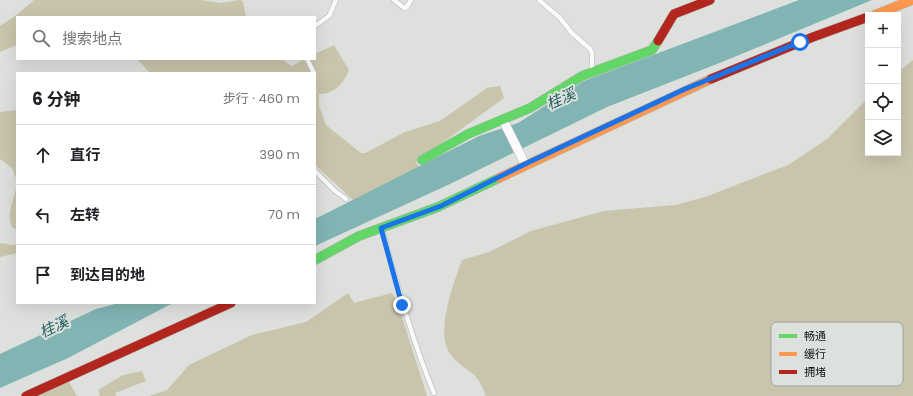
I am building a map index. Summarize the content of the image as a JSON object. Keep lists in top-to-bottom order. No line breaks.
{"water":["桂溪"],"legend":["畅通","缓行","拥堵"],"page":{"map_buttons":["+","−"],"search":"搜索地点","heading":["6 分钟","步行 · 460 m"],"list":[["直行","390 m"],["左转","70 m"],"到达目的地"]}}
